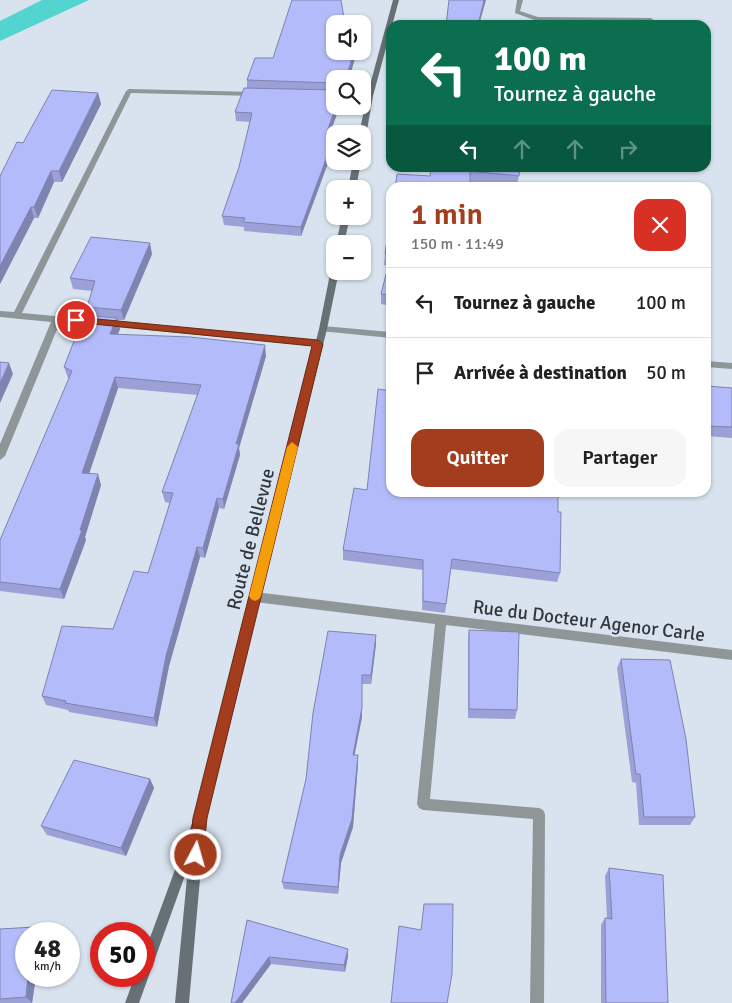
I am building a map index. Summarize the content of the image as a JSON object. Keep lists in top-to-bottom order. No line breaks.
{"streets":{"main road":["Route de Bellevue"],"street":["Rue du Docteur Agenor Carle"]},"crossings":[["Route de Bellevue","Rue du Docteur Agenor Carle"]],"page":{"map_buttons":["+","−"],"turn":["100 m","Tournez à gauche"],"heading":["1 min","150 m · 11:49"],"list":[{"name":"Tournez à gauche","value":"100 m"},{"name":"Arrivée à destination","value":"50 m"}],"buttons":["Quitter","Partager"],"speed":"48 km/h","limit":"50"}}
